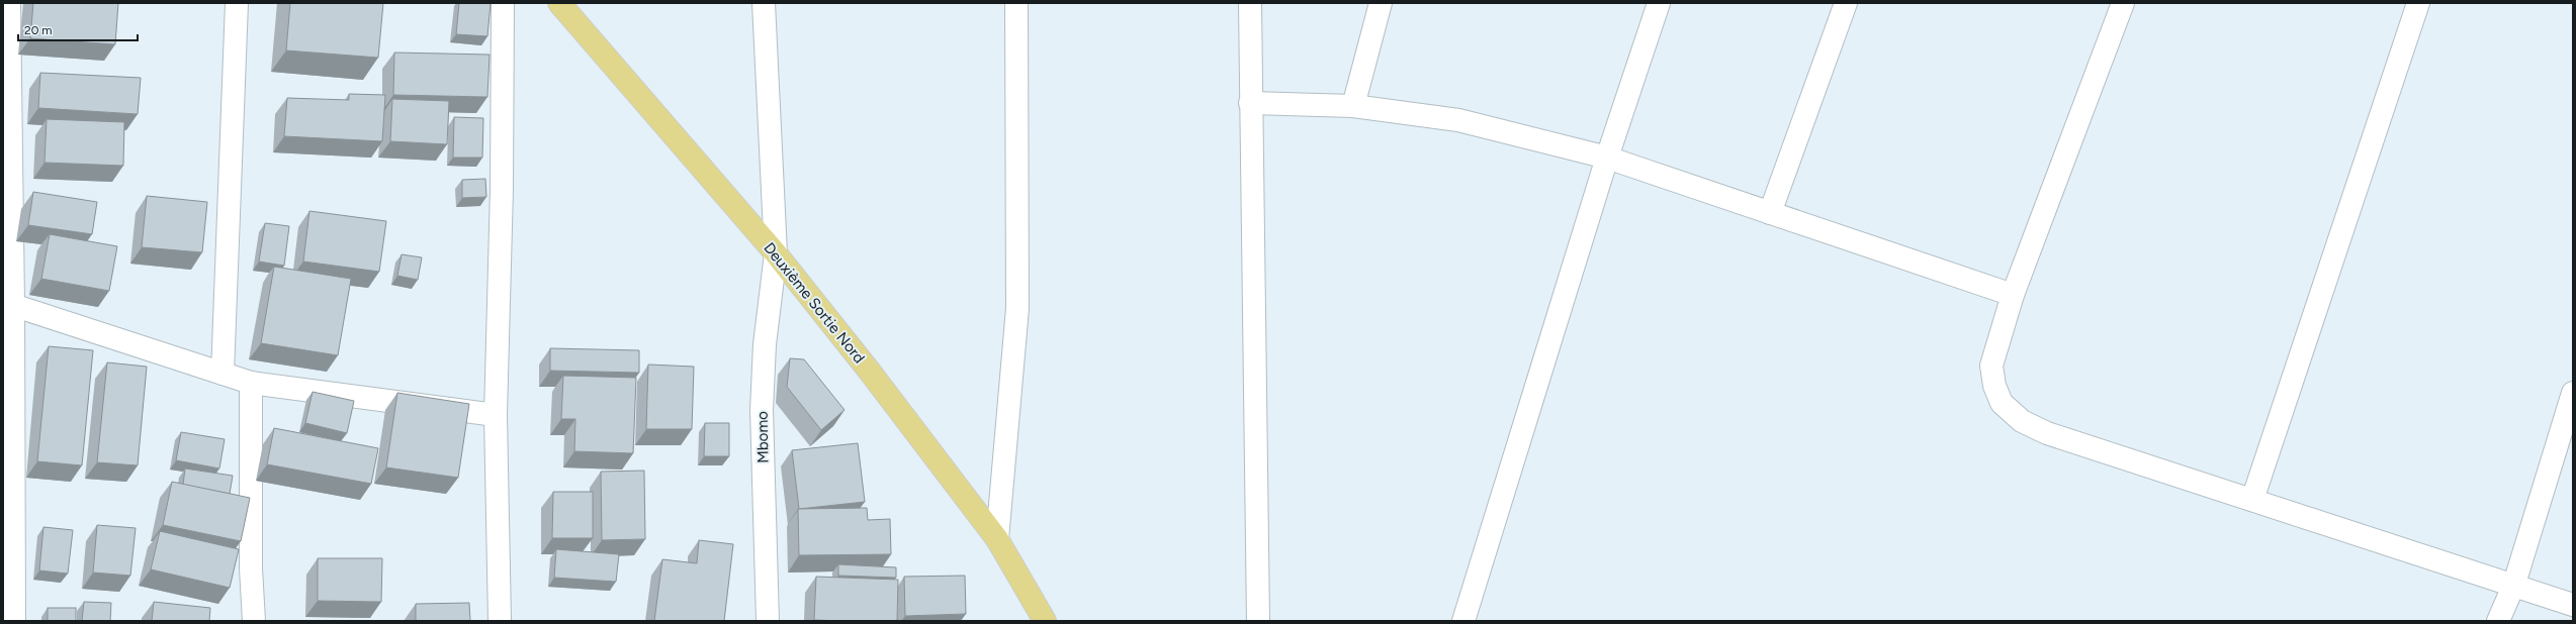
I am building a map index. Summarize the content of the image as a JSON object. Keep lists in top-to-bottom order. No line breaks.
{"streets":{"main road":["Deuxième Sortie Nord"],"street":["Mbomo"]},"crossings":[["Deuxième Sortie Nord","Mbomo"]],"scale_bar":"20 m"}
